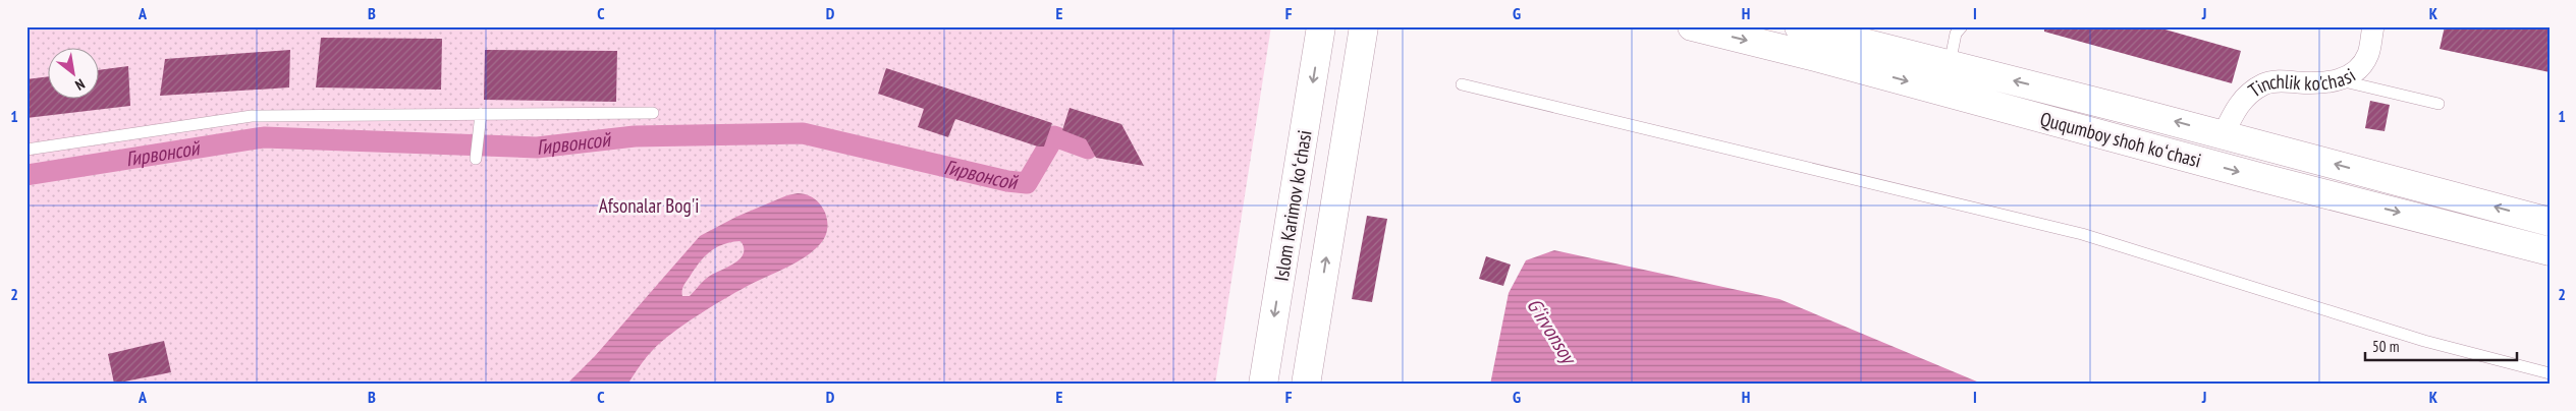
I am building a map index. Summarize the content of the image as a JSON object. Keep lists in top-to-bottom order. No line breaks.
{"streets":{"main road":["Ququmboy shoh koʻchasi","Islom Karimov koʻchasi"],"street":["Tinchlik ko'chasi"]},"crossings":[["Tinchlik ko'chasi","Ququmboy shoh koʻchasi"]],"water":["Гирвонсой","G‘irvonsoy"],"parks":["Afsonalar Bog'i"],"scale_bar":"50 m","north":"bottom right","grid":{"columns":["A","B","C","D","E","F","G","H","I","J","K"],"rows":["1","2"]}}
